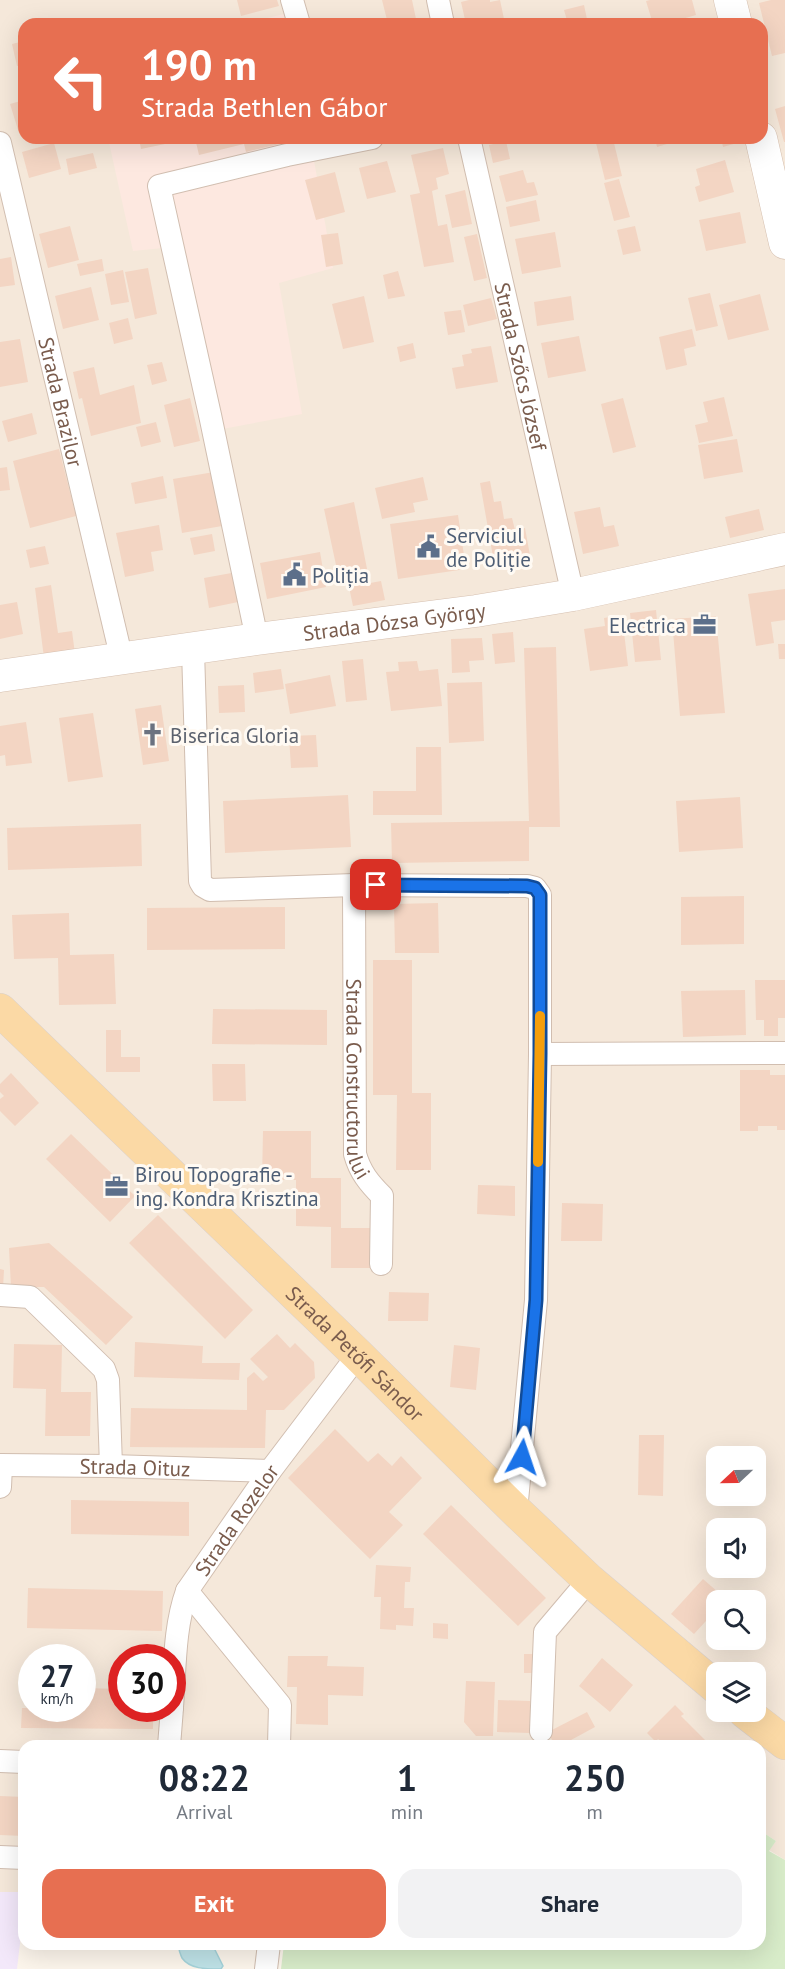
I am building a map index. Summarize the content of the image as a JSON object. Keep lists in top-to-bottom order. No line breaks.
{"streets":{"main road":["Strada Dózsa György","Strada Petőfi Sándor"],"street":["Strada Szőcs József","Strada Brazilor","Strada Constructorului","Strada Oituz","Strada Rozelor"]},"crossings":[["Strada Szőcs József","Strada Dózsa György"],["Strada Brazilor","Strada Dózsa György"],["Strada Petőfi Sándor","Strada Rozelor"],["Strada Oituz","Strada Rozelor"]],"places":{"public building":["Serviciul de Poliție","Poliția"],"office":["Electrica","Birou Topografie - ing. Kondra Krisztina"],"church":["Biserica Gloria"]},"north":"left","page":{"turn":["190 m","Strada Bethlen Gábor"],"speed":"27 km/h","limit":"30","eta":["08:22","Arrival","1","min","250","m"],"buttons":["Exit","Share"]}}
